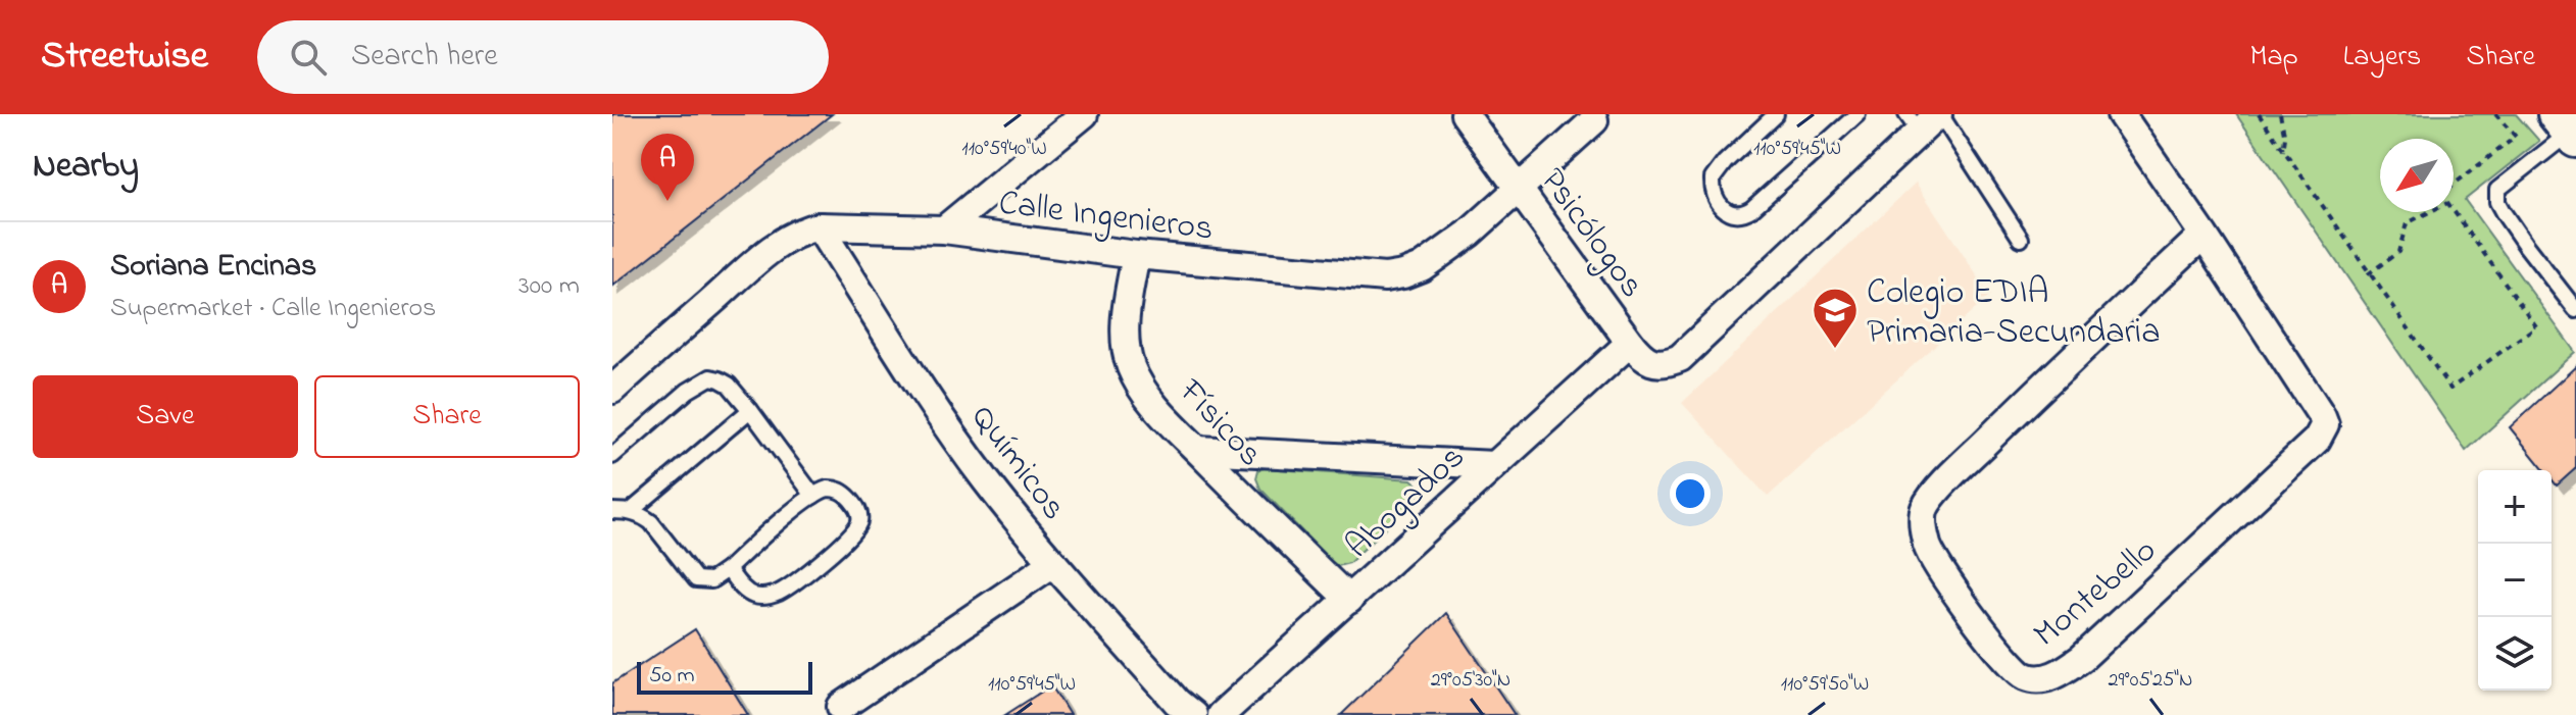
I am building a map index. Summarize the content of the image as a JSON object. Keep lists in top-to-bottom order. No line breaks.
{"streets":{"street":["Calle Ingenieros","Psicólogos","Físicos","Químicos","Abogados","Montebello"]},"crossings":[["Calle Ingenieros","Psicólogos"],["Calle Ingenieros","Físicos"],["Calle Ingenieros","Químicos"],["Psicólogos","Abogados"],["Físicos","Abogados"]],"places":{"school or university":["Colegio EDIA Primaria-Secundaria"]},"scale_bar":"50 m","north":"bottom left","page":{"header":"Streetwise","search":"Search here","nav":["Map","Layers","Share"],"heading":"Nearby","pins":"A","list":[{"mark":"A","name":"Soriana Encinas","note":"Supermarket · Calle Ingenieros","value":"300 m"}],"buttons":["Save","Share"],"map_buttons":["+","−"],"scale":"50 m"},"coordinates":["110°59'40\"W","110°59'45\"W","29°05'30\"N","29°05'25\"N","110°59'50\"W"]}
